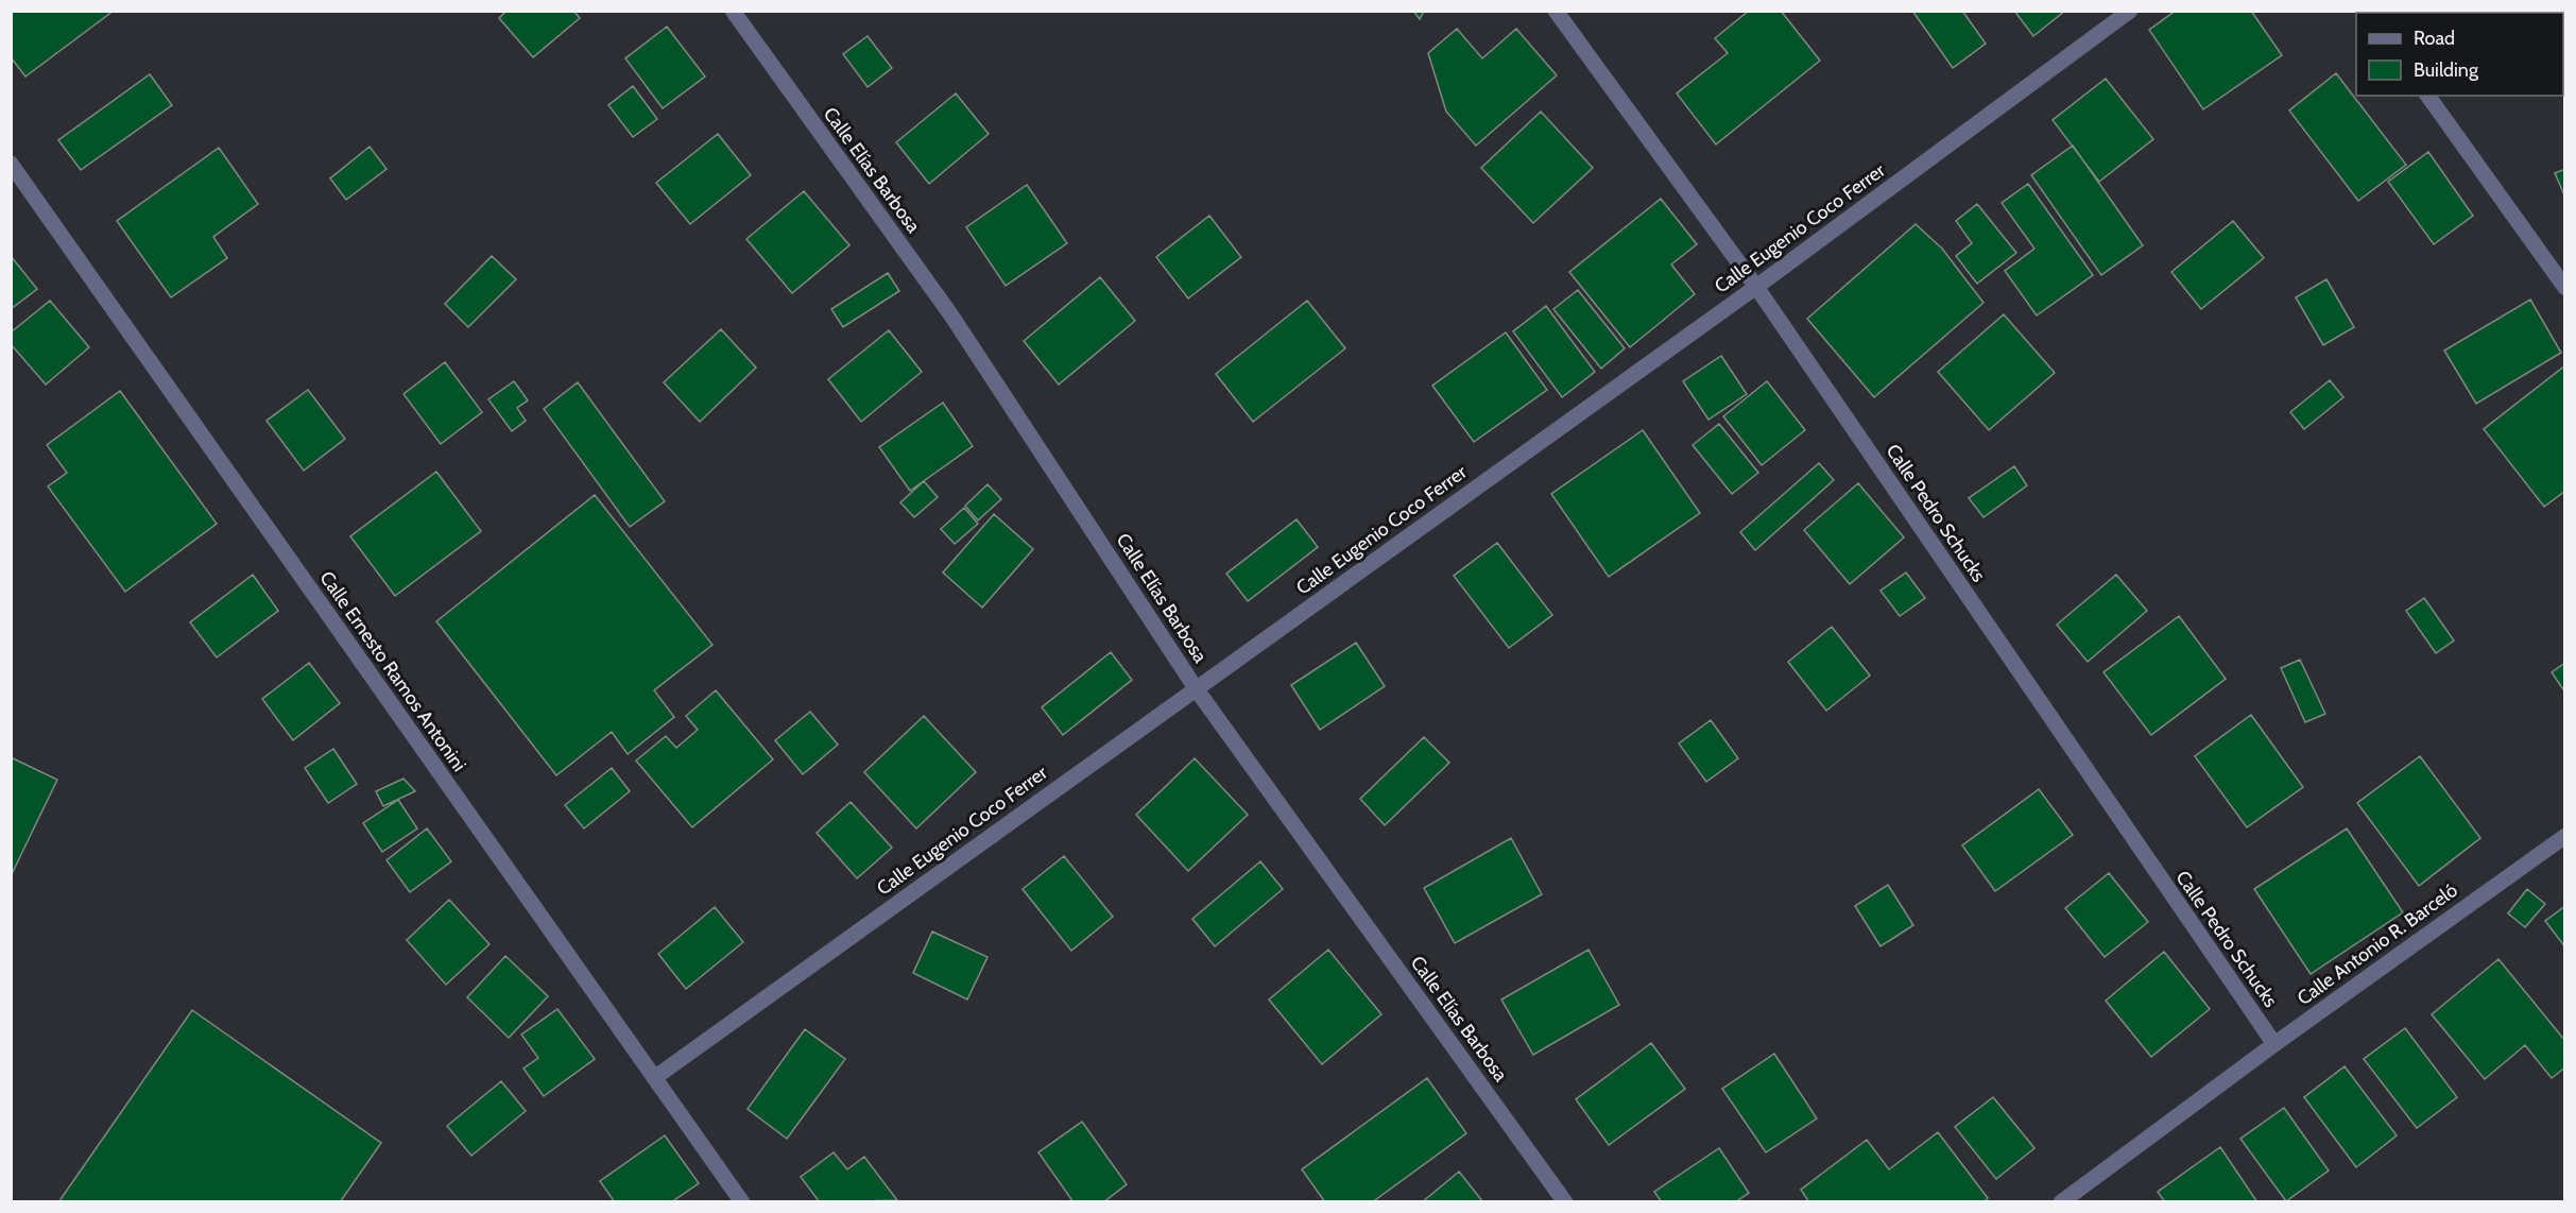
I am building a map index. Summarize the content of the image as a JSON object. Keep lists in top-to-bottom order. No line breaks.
{"streets":{"street":["Calle Elías Barbosa","Calle Eugenio Coco Ferrer","Calle Pedro Schucks","Calle Ernesto Ramos Antonini","Calle Antonio R. Barceló"]},"crossings":[["Calle Elías Barbosa","Calle Eugenio Coco Ferrer"],["Calle Eugenio Coco Ferrer","Calle Pedro Schucks"],["Calle Eugenio Coco Ferrer","Calle Ernesto Ramos Antonini"],["Calle Pedro Schucks","Calle Antonio R. Barceló"]],"legend":["Road","Building"]}
